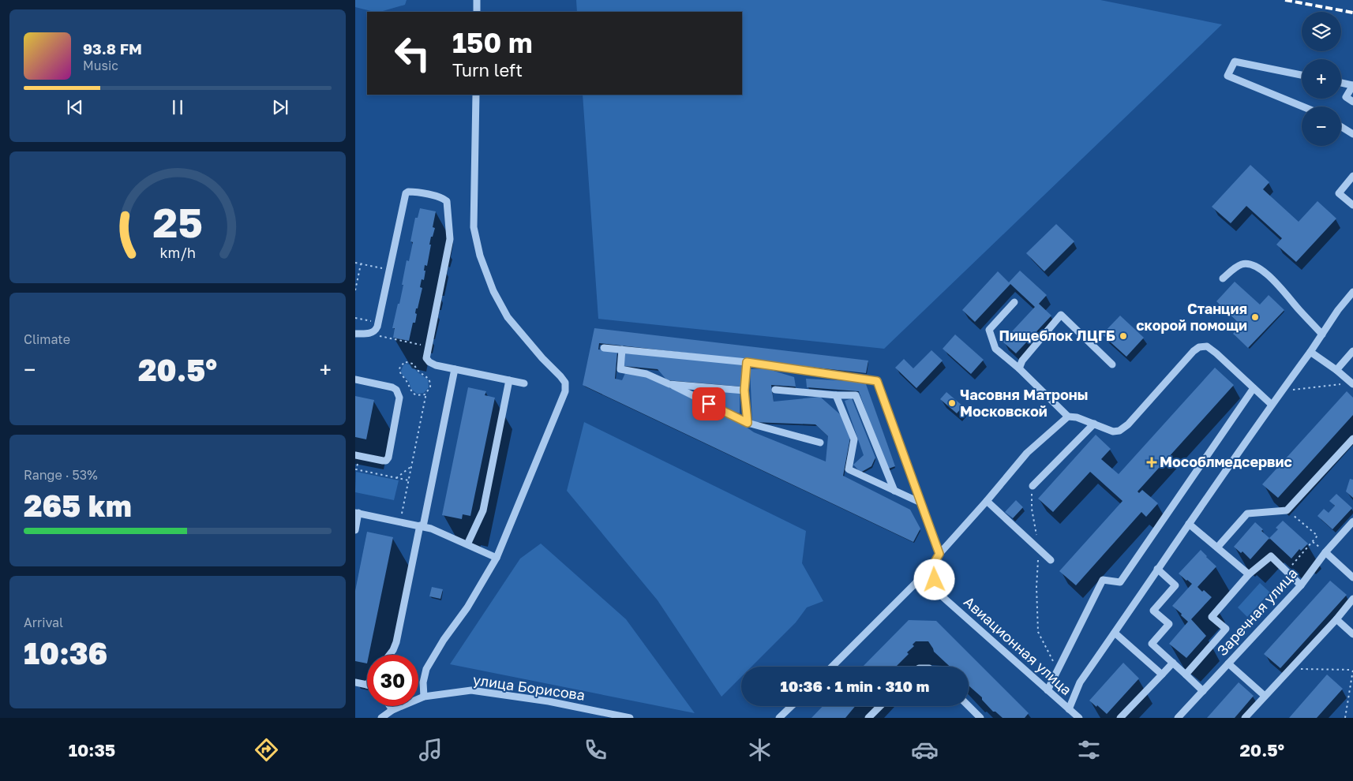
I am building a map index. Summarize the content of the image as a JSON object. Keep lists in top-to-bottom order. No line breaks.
{"streets":{"street":["Заречная улица","Авиационная улица","улица Борисова"]},"places":{"other":["Станция скорой помощи","Пищеблок ЛЦГБ","Часовня Матроны Московской"],"health":["Мособлмедсервис"]},"page":{"map_buttons":["+","−"],"turn":["150 m","Turn left"],"song":["93.8 FM","Music"],"tile":["Climate",["Range · 53%","265 km"],["Arrival","10:36"]],"heat":["−","20.5°","+"],"limit":"30","trip":"10:36 · 1 min · 310 m","tabs":["10:35","20.5°"],"gauge":["25","km/h"]}}
